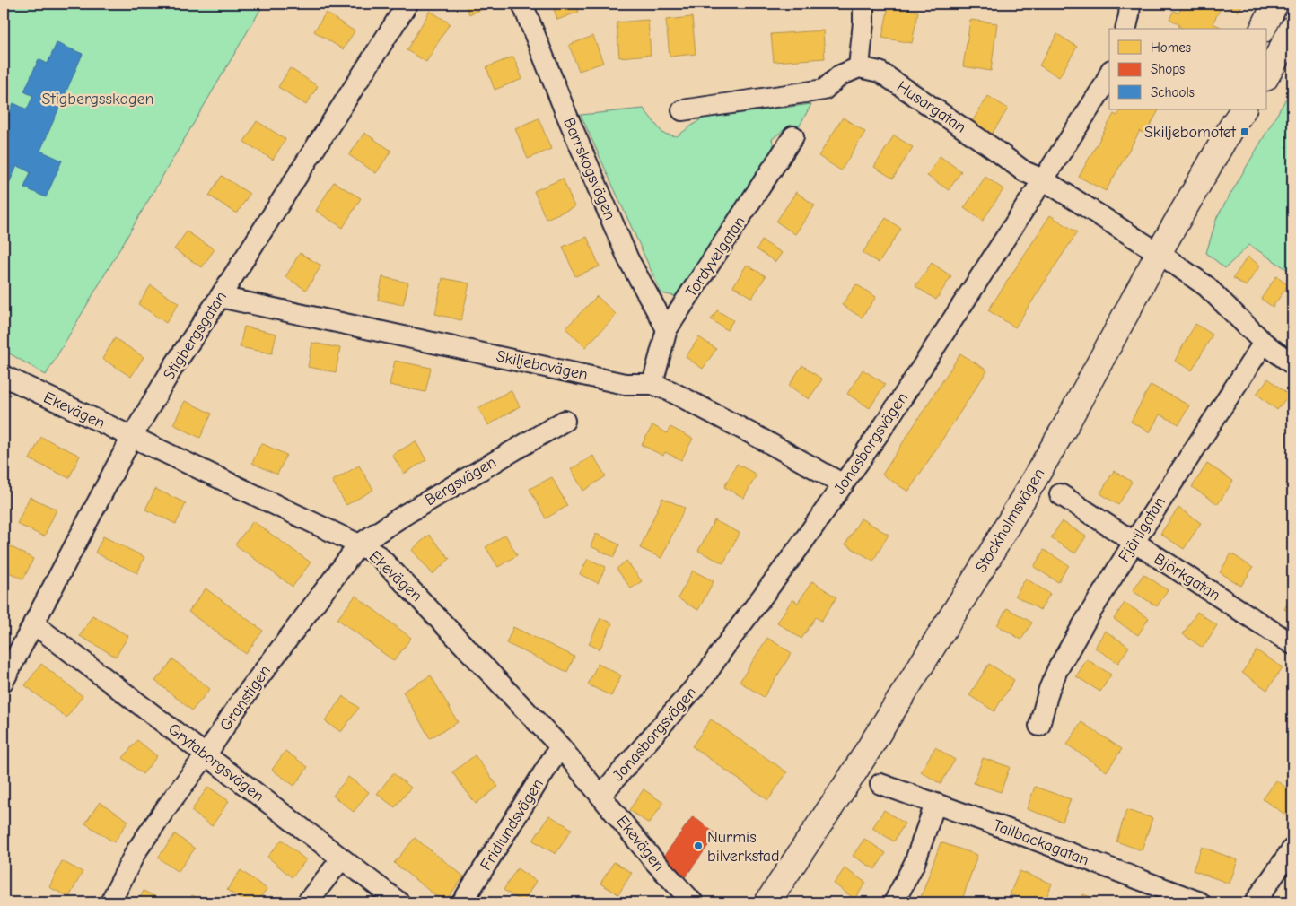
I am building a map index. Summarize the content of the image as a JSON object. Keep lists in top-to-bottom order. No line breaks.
{"streets":{"main road":["Stockholmsvägen"],"street":["Husargatan","Barrskogsvägen","Tordyvelgatan","Stigbergsgatan","Skiljebovägen","Ekevägen","Jonasborgsvägen","Bergsvägen","Fjärilgatan","Björkgatan","Granstigen","Grytaborgsvägen","Fridlundsvägen","Tallbackagatan"]},"crossings":[["Husargatan","Jonasborgsvägen"],["Husargatan","Stockholmsvägen"],["Husargatan","Fjärilgatan"],["Barrskogsvägen","Tordyvelgatan"],["Tordyvelgatan","Skiljebovägen"],["Stigbergsgatan","Skiljebovägen"],["Stigbergsgatan","Ekevägen"],["Stigbergsgatan","Grytaborgsvägen"],["Skiljebovägen","Jonasborgsvägen"],["Ekevägen","Jonasborgsvägen"],["Ekevägen","Bergsvägen"],["Ekevägen","Granstigen"],["Ekevägen","Fridlundsvägen"],["Bergsvägen","Granstigen"],["Fjärilgatan","Björkgatan"],["Granstigen","Grytaborgsvägen"]],"parks":["Stigbergsskogen"],"places":{"transit":["Skiljebomotet"],"other":["Nurmis bilverkstad"]},"legend":["Homes","Shops","Schools"]}
